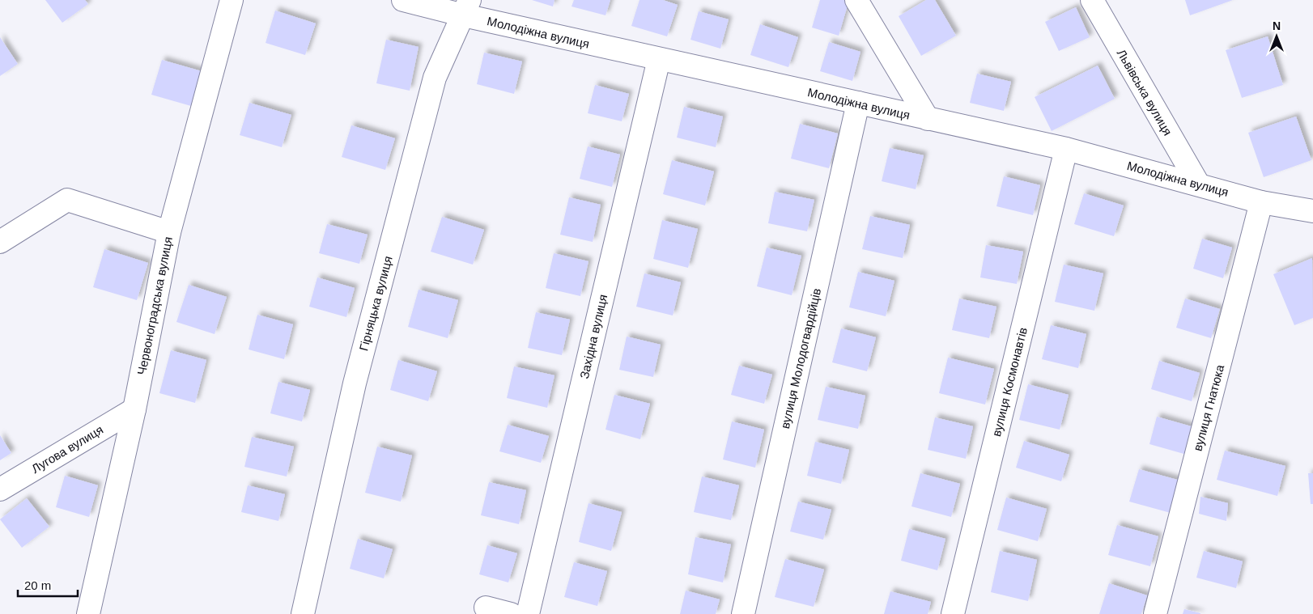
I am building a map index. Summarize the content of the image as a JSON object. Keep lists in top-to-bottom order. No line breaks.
{"streets":{"street":["Молодіжна вулиця","Львівська вулиця","Гірняцька вулиця","Червоноградська вулиця","Західна вулиця","вулиця Молодогвардійців","вулиця Космонавтів","вулиця Гнатюка","Лугова вулиця"]},"crossings":[["Молодіжна вулиця","Львівська вулиця"],["Молодіжна вулиця","Гірняцька вулиця"],["Молодіжна вулиця","Західна вулиця"],["Молодіжна вулиця","вулиця Молодогвардійців"],["Молодіжна вулиця","вулиця Космонавтів"],["Молодіжна вулиця","вулиця Гнатюка"],["Червоноградська вулиця","Лугова вулиця"]],"scale_bar":"20 m","north":"top"}
